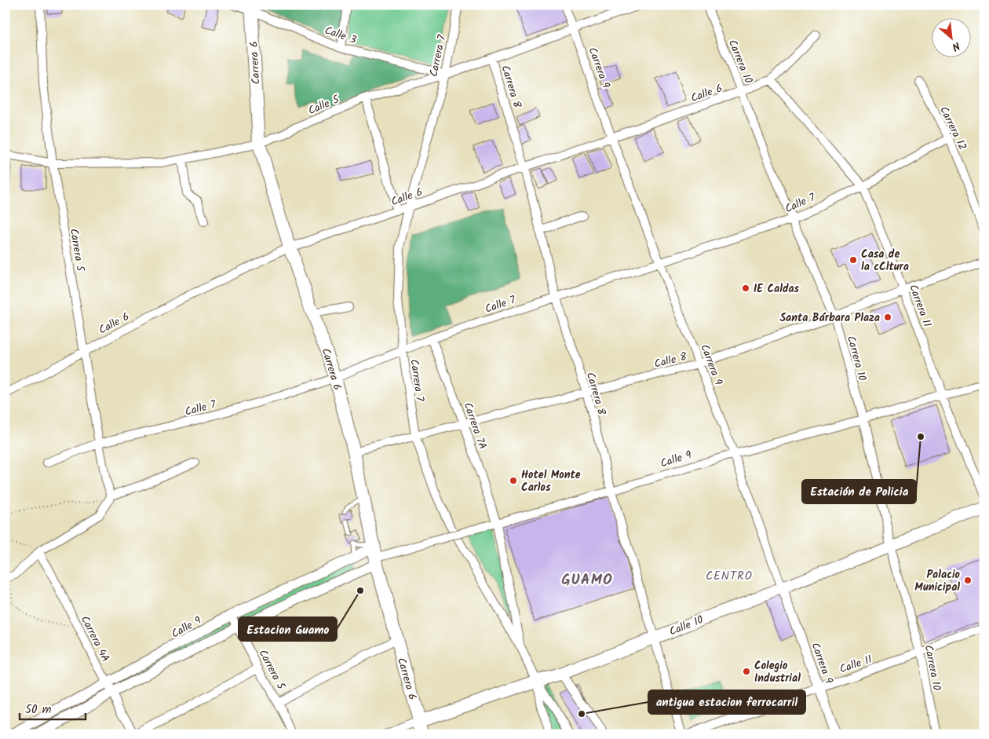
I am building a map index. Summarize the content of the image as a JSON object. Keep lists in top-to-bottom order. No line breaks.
{"streets":{"main road":["Carrera 6","Calle 10"],"street":["Calle 3","Carrera 7","Carrera 10","Carrera 9","Carrera 8","Calle 6","Calle 5","Carrera 12","Calle 7","Carrera 5","Carrera 11","Calle 8","Carrera 7A","Calle 9","Carrera 4A","Calle 11"]},"crossings":[["Calle 3","Carrera 7"],["Calle 3","Carrera 6"],["Calle 3","Calle 5"],["Carrera 7","Calle 6"],["Carrera 7","Calle 5"],["Carrera 7","Calle 7"],["Carrera 7","Calle 8"],["Carrera 7","Carrera 7A"],["Carrera 7","Calle 10"],["Carrera 10","Calle 6"],["Carrera 10","Calle 7"],["Carrera 10","Calle 8"],["Carrera 10","Calle 9"],["Carrera 10","Calle 10"],["Carrera 10","Calle 11"],["Carrera 6","Calle 6"],["Carrera 6","Calle 5"],["Carrera 6","Calle 7"],["Carrera 6","Calle 8"],["Carrera 6","Calle 9"],["Carrera 6","Calle 10"],["Carrera 9","Calle 6"],["Carrera 9","Calle 5"],["Carrera 9","Calle 7"],["Carrera 9","Calle 8"],["Carrera 9","Calle 9"],["Carrera 9","Calle 10"],["Carrera 9","Calle 11"],["Carrera 8","Calle 6"],["Carrera 8","Calle 5"],["Carrera 8","Calle 7"],["Carrera 8","Calle 8"],["Carrera 8","Calle 9"],["Carrera 8","Calle 10"],["Calle 6","Carrera 5"],["Calle 6","Carrera 11"],["Calle 5","Carrera 5"],["Carrera 12","Calle 7"],["Calle 7","Carrera 5"],["Calle 7","Carrera 11"],["Calle 7","Carrera 7A"],["Carrera 5","Calle 9"],["Carrera 11","Calle 8"],["Carrera 11","Calle 9"],["Calle 8","Carrera 7A"],["Carrera 7A","Calle 9"],["Calle 9","Carrera 4A"]],"districts":["CENTRO","GUAMO"],"places":["Casa de la cCltura","IE Caldas","Santa Bárbara Plaza","Estación de Policia","Hotel Monte Carlos","Palacio Municipal","Estacion Guamo","Colegio Industrial","antigua estacion ferrocarril"],"scale_bar":"50 m","north":"bottom right"}
